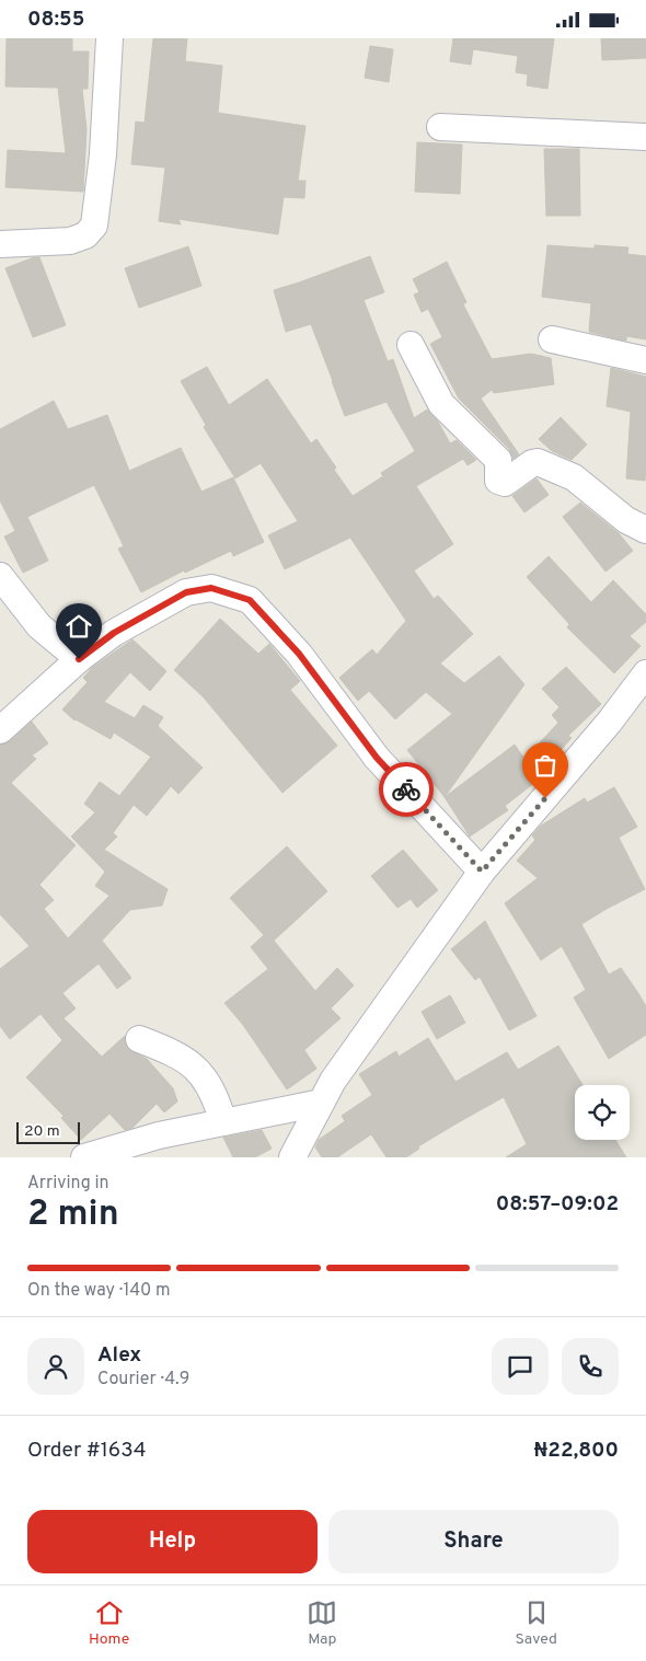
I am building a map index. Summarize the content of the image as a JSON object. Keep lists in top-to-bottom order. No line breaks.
{"scale_bar":"20 m","page":{"status":"08:55","scale":"20 m","heading":["2 min","Arriving in","08:57–09:02"],"panel":["Alex","Courier · 4.9","Order #1634","₦22,800"],"bar":"On the way · 140 m","buttons":["Help","Share"],"tabs":["Home","Map","Saved"]}}
